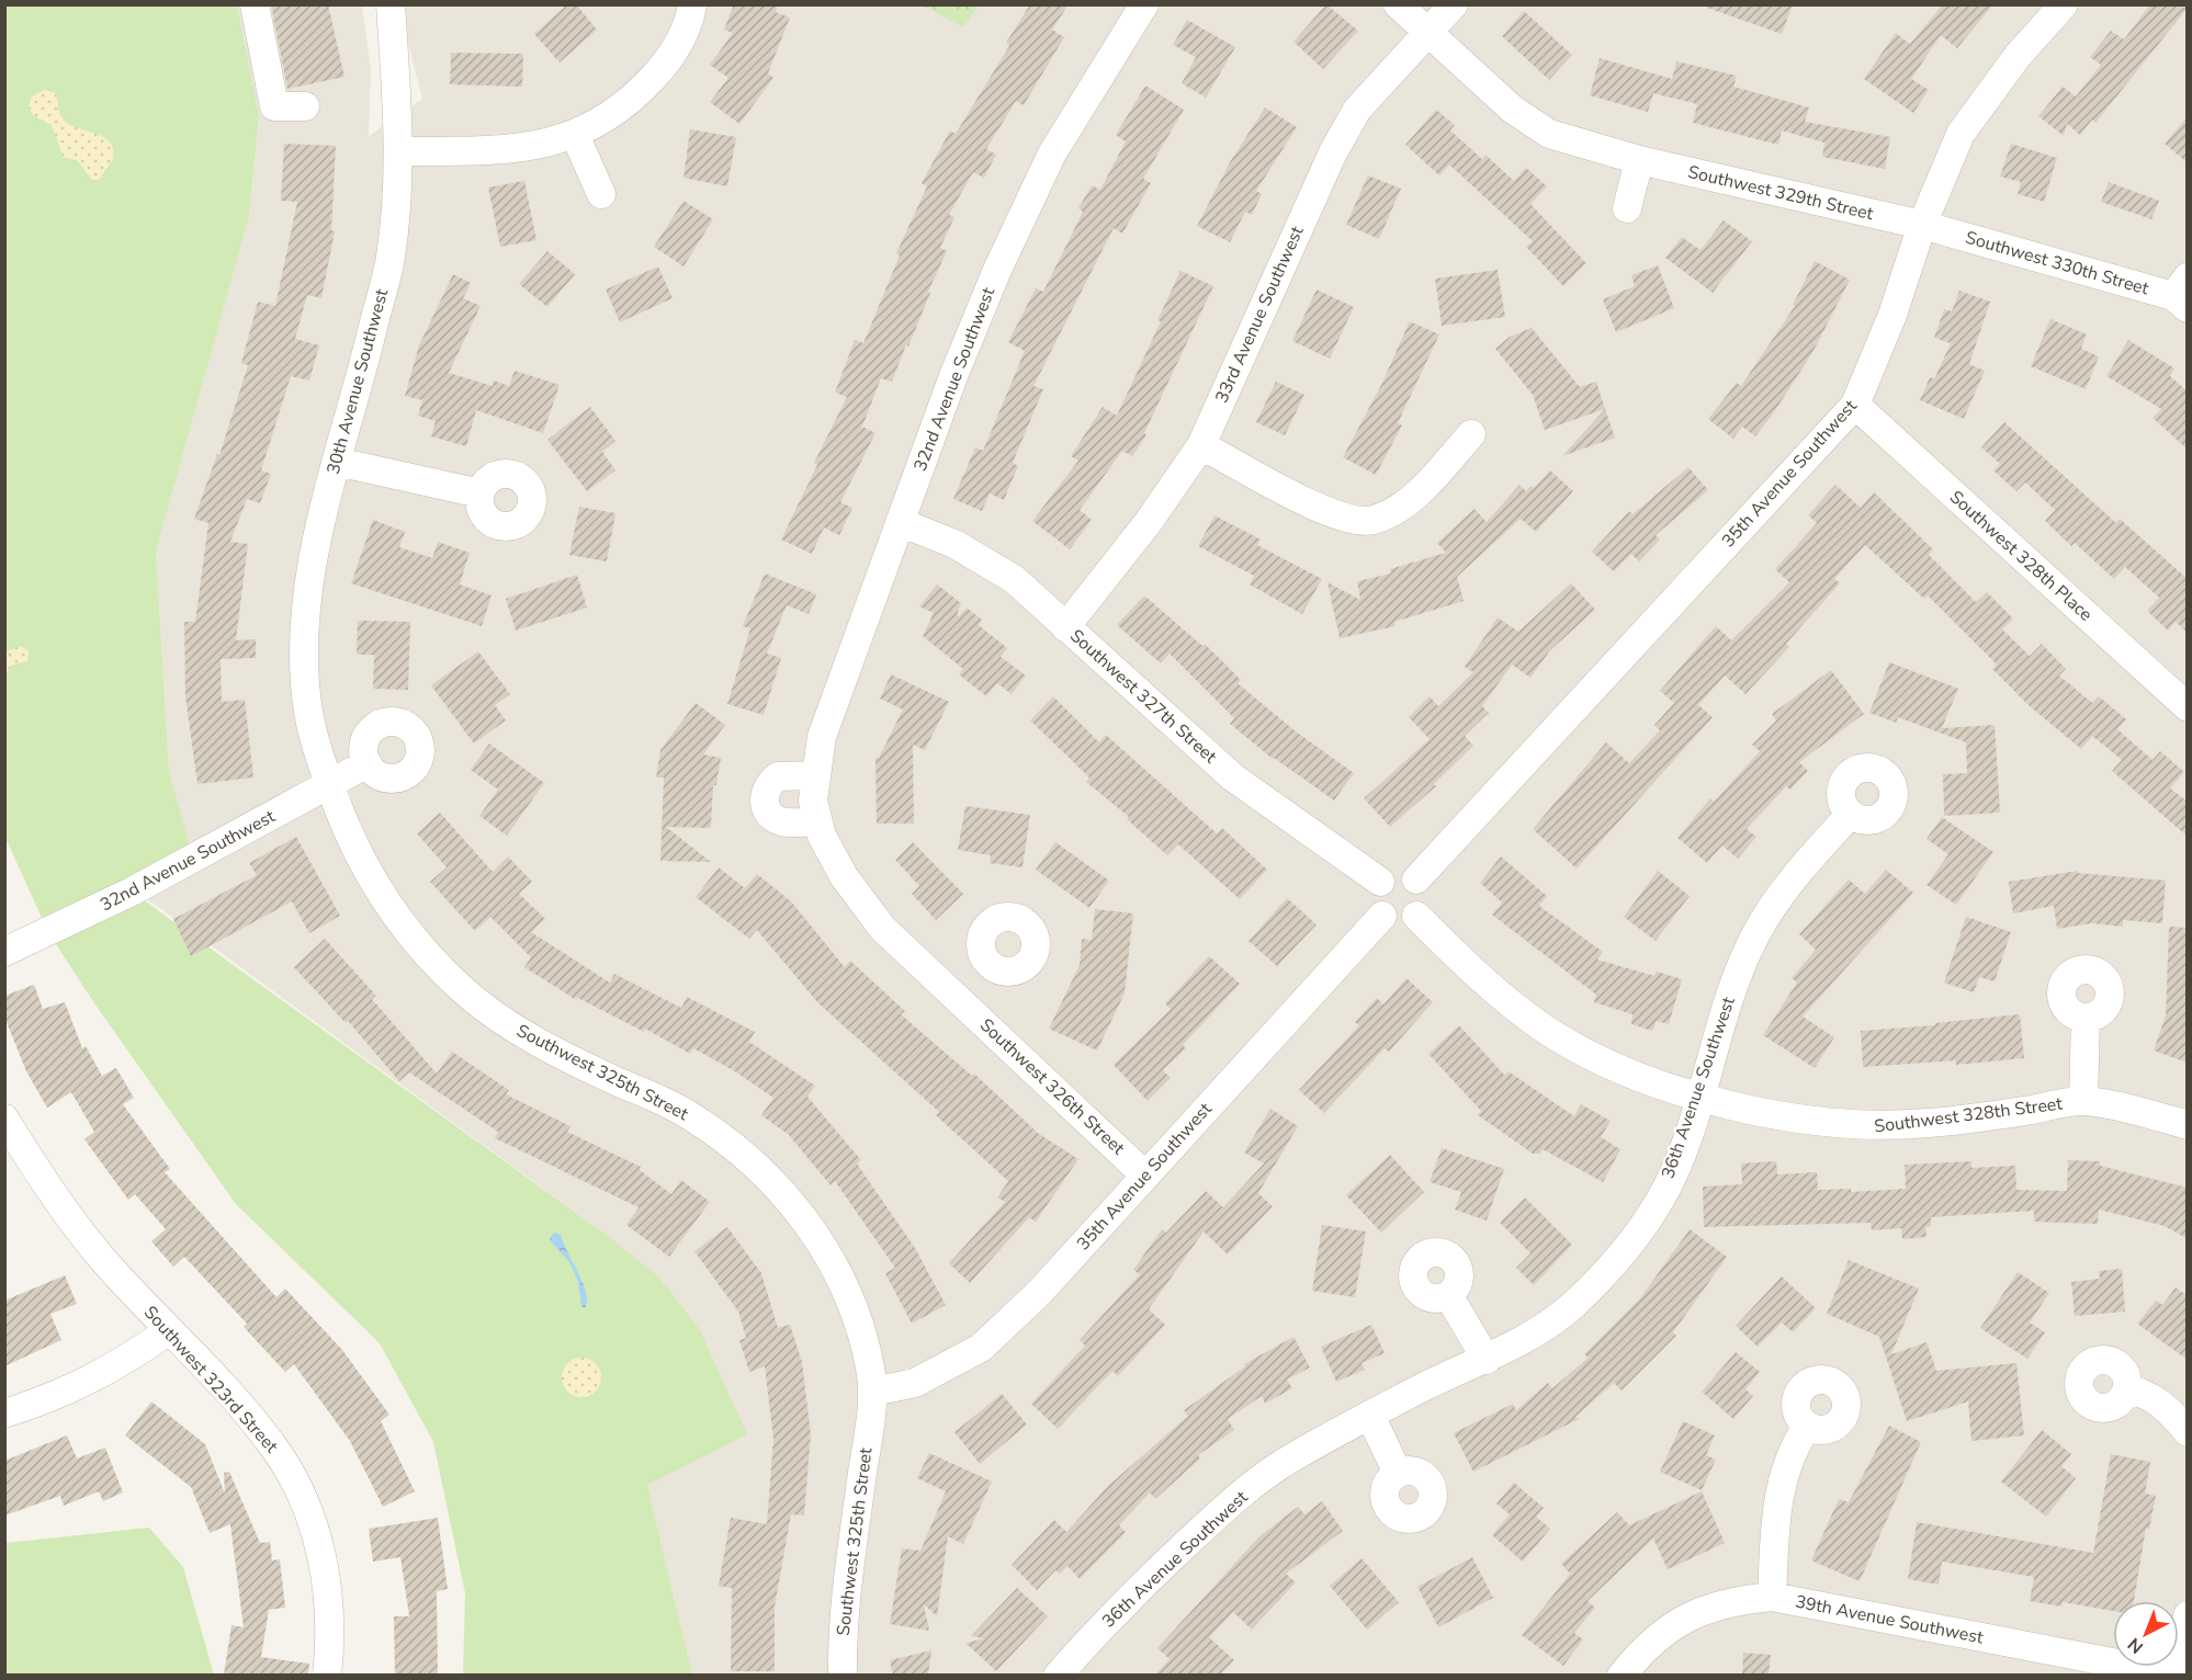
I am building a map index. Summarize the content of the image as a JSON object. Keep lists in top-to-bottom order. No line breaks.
{"streets":{"street":["Southwest 329th Street","Southwest 330th Street","33rd Avenue Southwest","32nd Avenue Southwest","30th Avenue Southwest","35th Avenue Southwest","Southwest 328th Place","Southwest 327th Street","Southwest 325th Street","Southwest 326th Street","36th Avenue Southwest","Southwest 328th Street","Southwest 323rd Street","39th Avenue Southwest"]},"crossings":[["Southwest 329th Street","Southwest 330th Street"],["Southwest 329th Street","33rd Avenue Southwest"],["Southwest 329th Street","35th Avenue Southwest"],["Southwest 330th Street","35th Avenue Southwest"],["33rd Avenue Southwest","Southwest 327th Street"],["32nd Avenue Southwest","30th Avenue Southwest"],["32nd Avenue Southwest","Southwest 327th Street"],["32nd Avenue Southwest","Southwest 325th Street"],["32nd Avenue Southwest","Southwest 326th Street"],["30th Avenue Southwest","Southwest 325th Street"],["35th Avenue Southwest","Southwest 328th Place"],["35th Avenue Southwest","Southwest 327th Street"],["35th Avenue Southwest","Southwest 325th Street"],["35th Avenue Southwest","Southwest 326th Street"],["36th Avenue Southwest","Southwest 328th Street"]],"north":"bottom left"}
